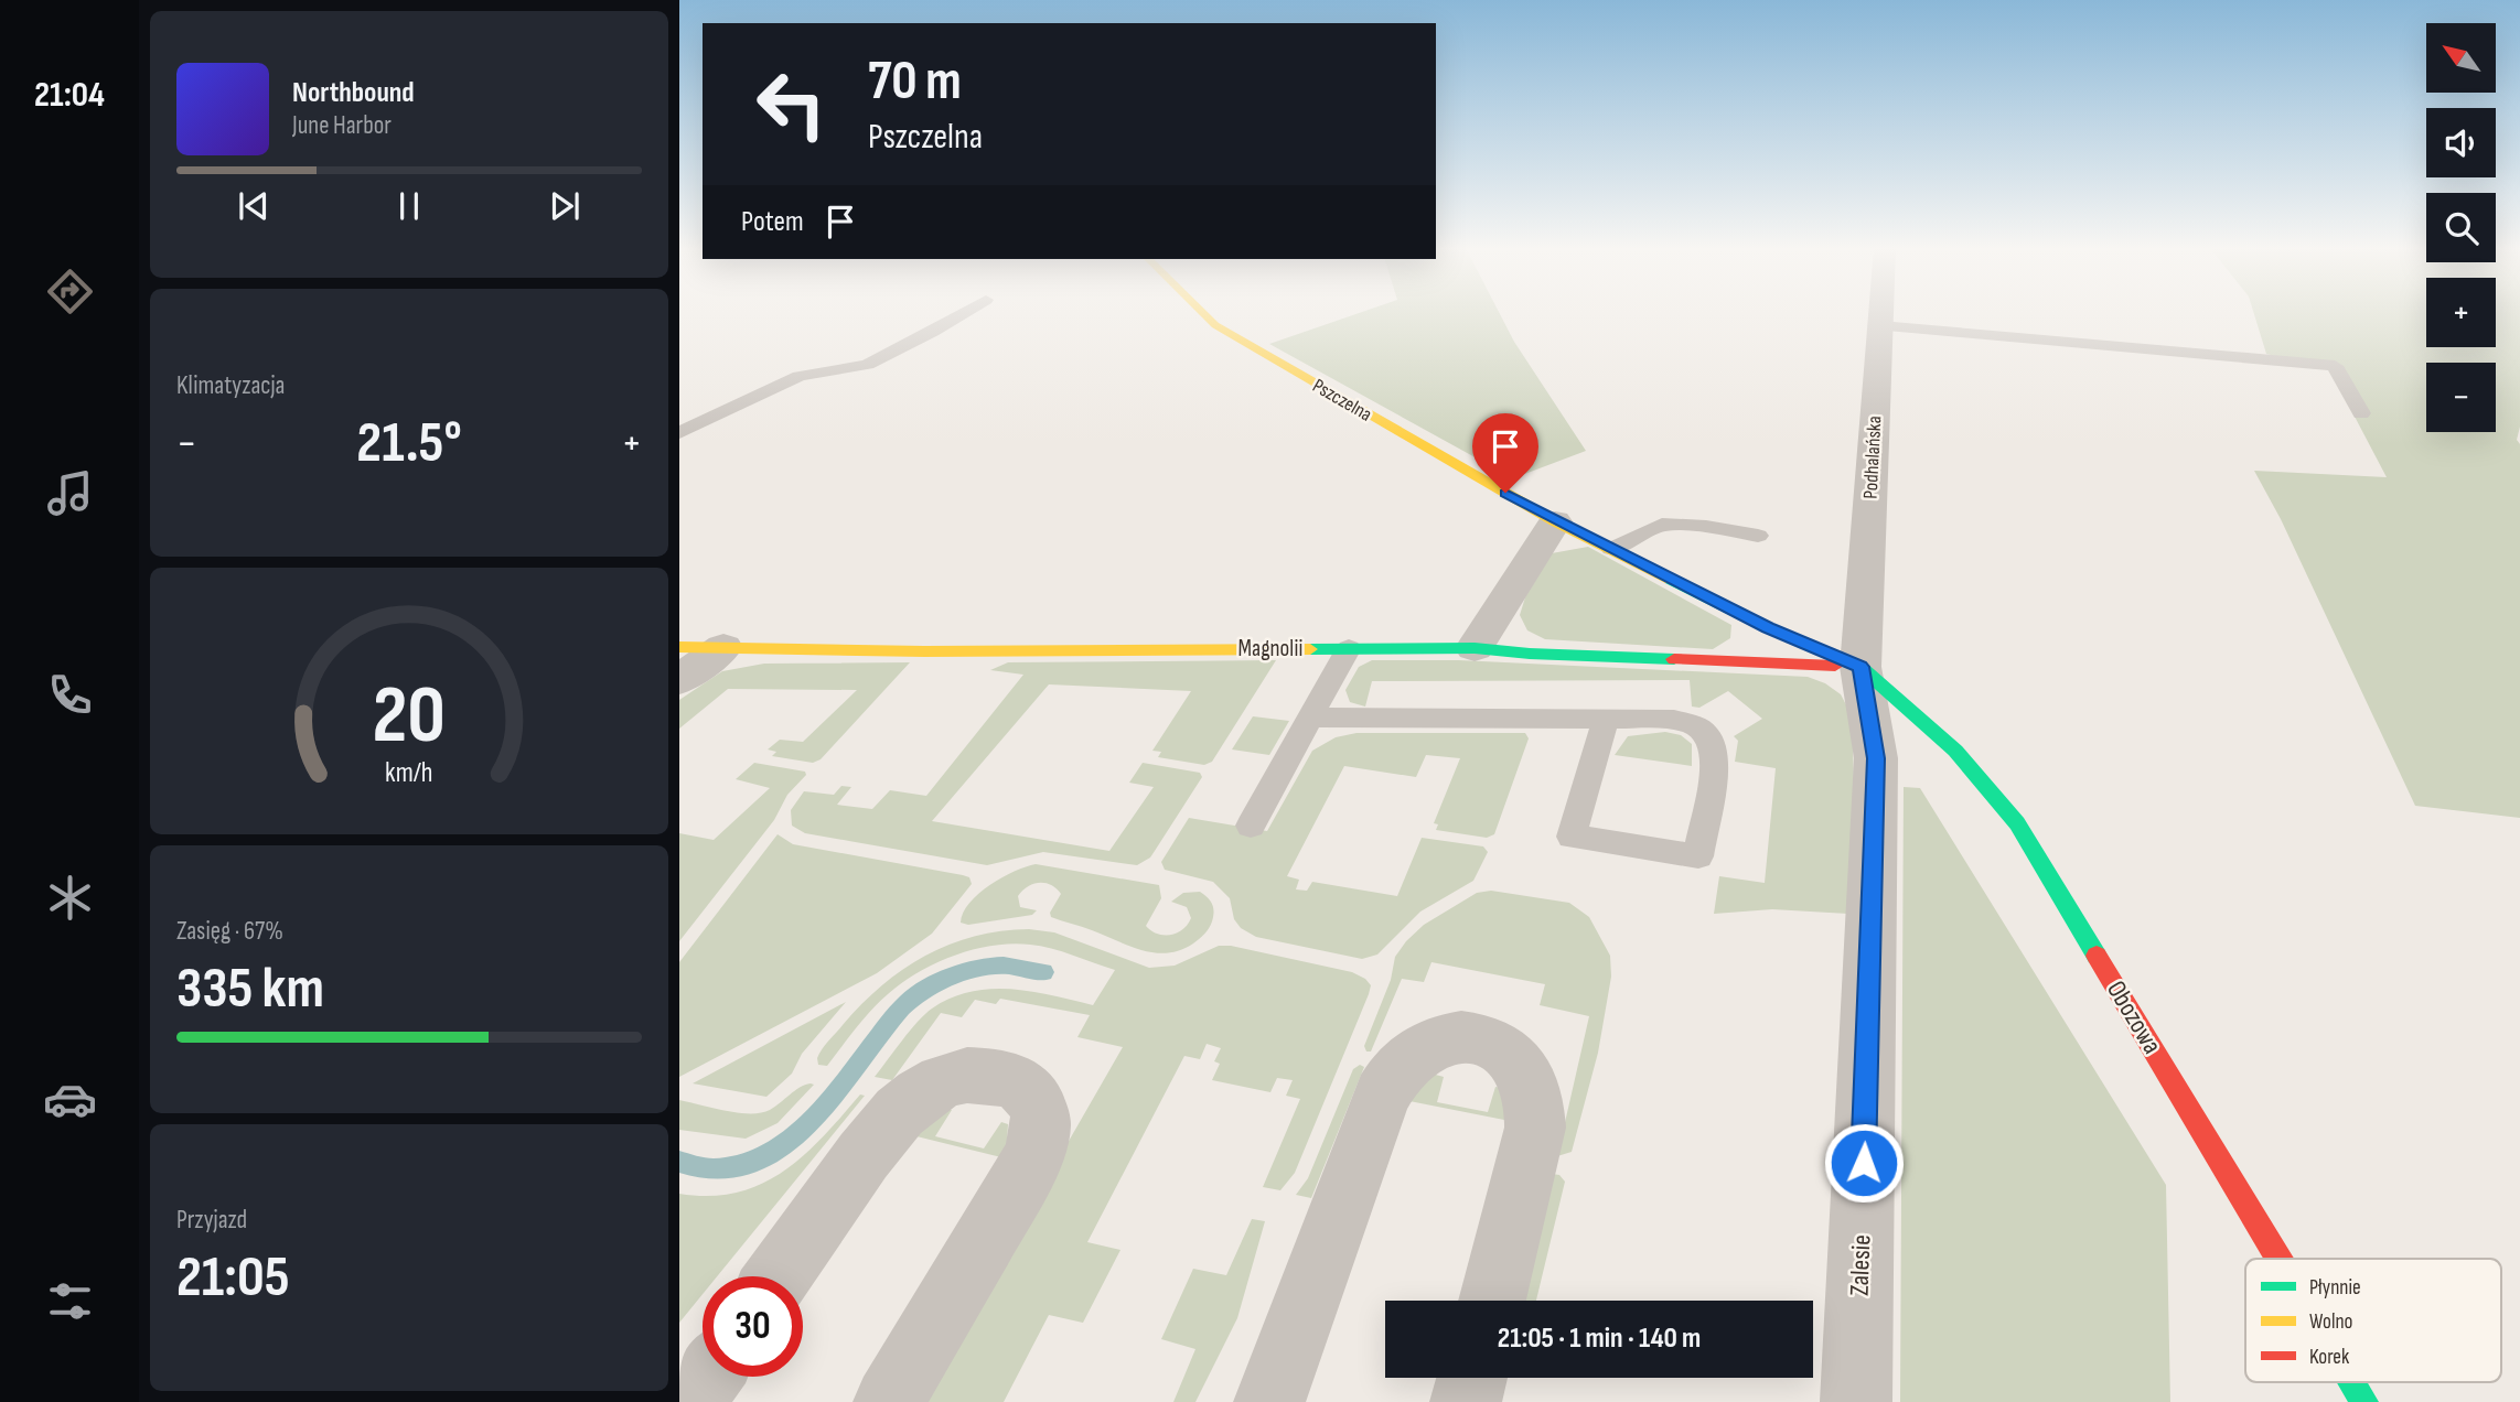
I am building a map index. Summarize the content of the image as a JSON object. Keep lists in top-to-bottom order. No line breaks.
{"streets":{"street":["Pszczelna","Podhalańska","Magnolii","Obozowa","Zalesie"]},"crossings":[["Pszczelna","Podhalańska"],["Pszczelna","Magnolii"],["Pszczelna","Obozowa"],["Pszczelna","Zalesie"],["Podhalańska","Magnolii"],["Podhalańska","Obozowa"],["Podhalańska","Zalesie"],["Magnolii","Obozowa"],["Magnolii","Zalesie"],["Obozowa","Zalesie"]],"legend":["Płynnie","Wolno","Korek"],"north":"top left","page":{"tabs":"21:04","map_buttons":["+","−"],"turn":["70 m","Pszczelna"],"song":["Northbound","June Harbor"],"then":"Potem","tile":["Klimatyzacja",["Zasięg · 67%","335 km"],["Przyjazd","21:05"]],"heat":["−","21.5°","+"],"limit":"30","trip":"21:05 · 1 min · 140 m","gauge":["20","km/h"]}}
